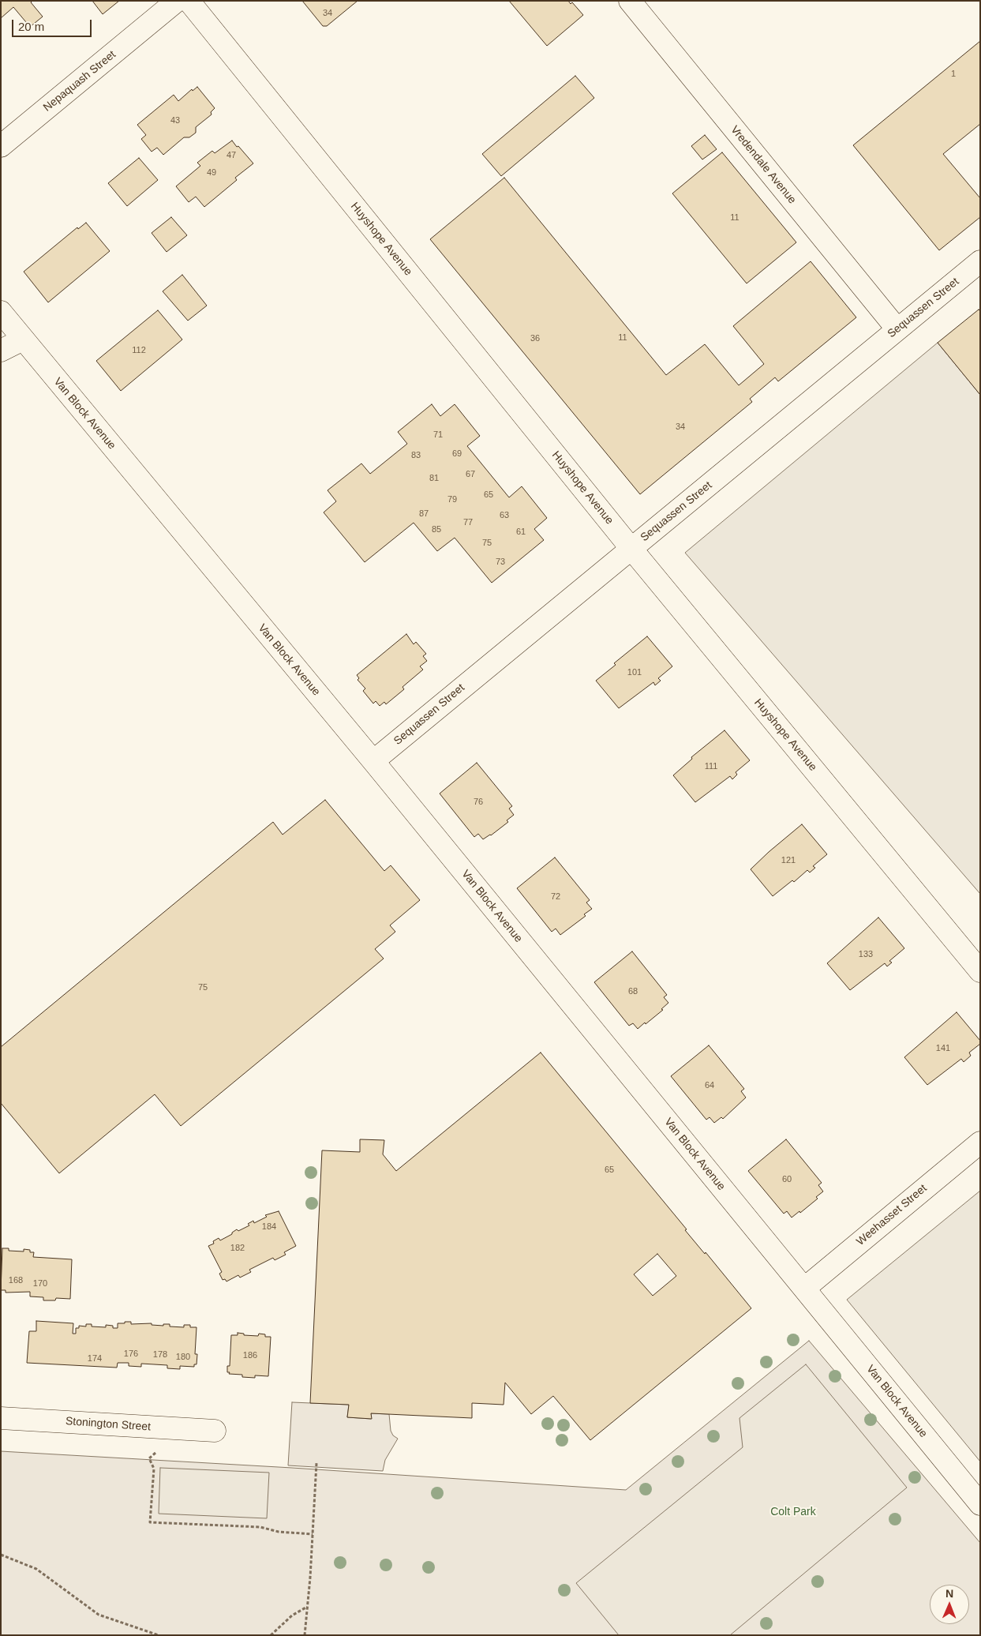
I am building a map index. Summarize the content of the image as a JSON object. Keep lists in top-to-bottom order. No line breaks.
{"streets":{"street":["Nepaquash Street","Vredendale Avenue","Huyshope Avenue","Sequassen Street","Van Block Avenue","Weehasset Street","Stonington Street"]},"crossings":[["Vredendale Avenue","Sequassen Street"],["Huyshope Avenue","Sequassen Street"],["Sequassen Street","Van Block Avenue"],["Van Block Avenue","Weehasset Street"]],"parks":["Colt Park"],"house_numbers":["34","1","43","47","49","11","11","36","112","34","71","69","83","67","81","65","79","87","63","77","85","61","75","73","101","111","76","121","72","133","75","68","141","64","65","60","184","182","168","170","176","178","186","180","174"],"scale_bar":"20 m","north":"top"}
